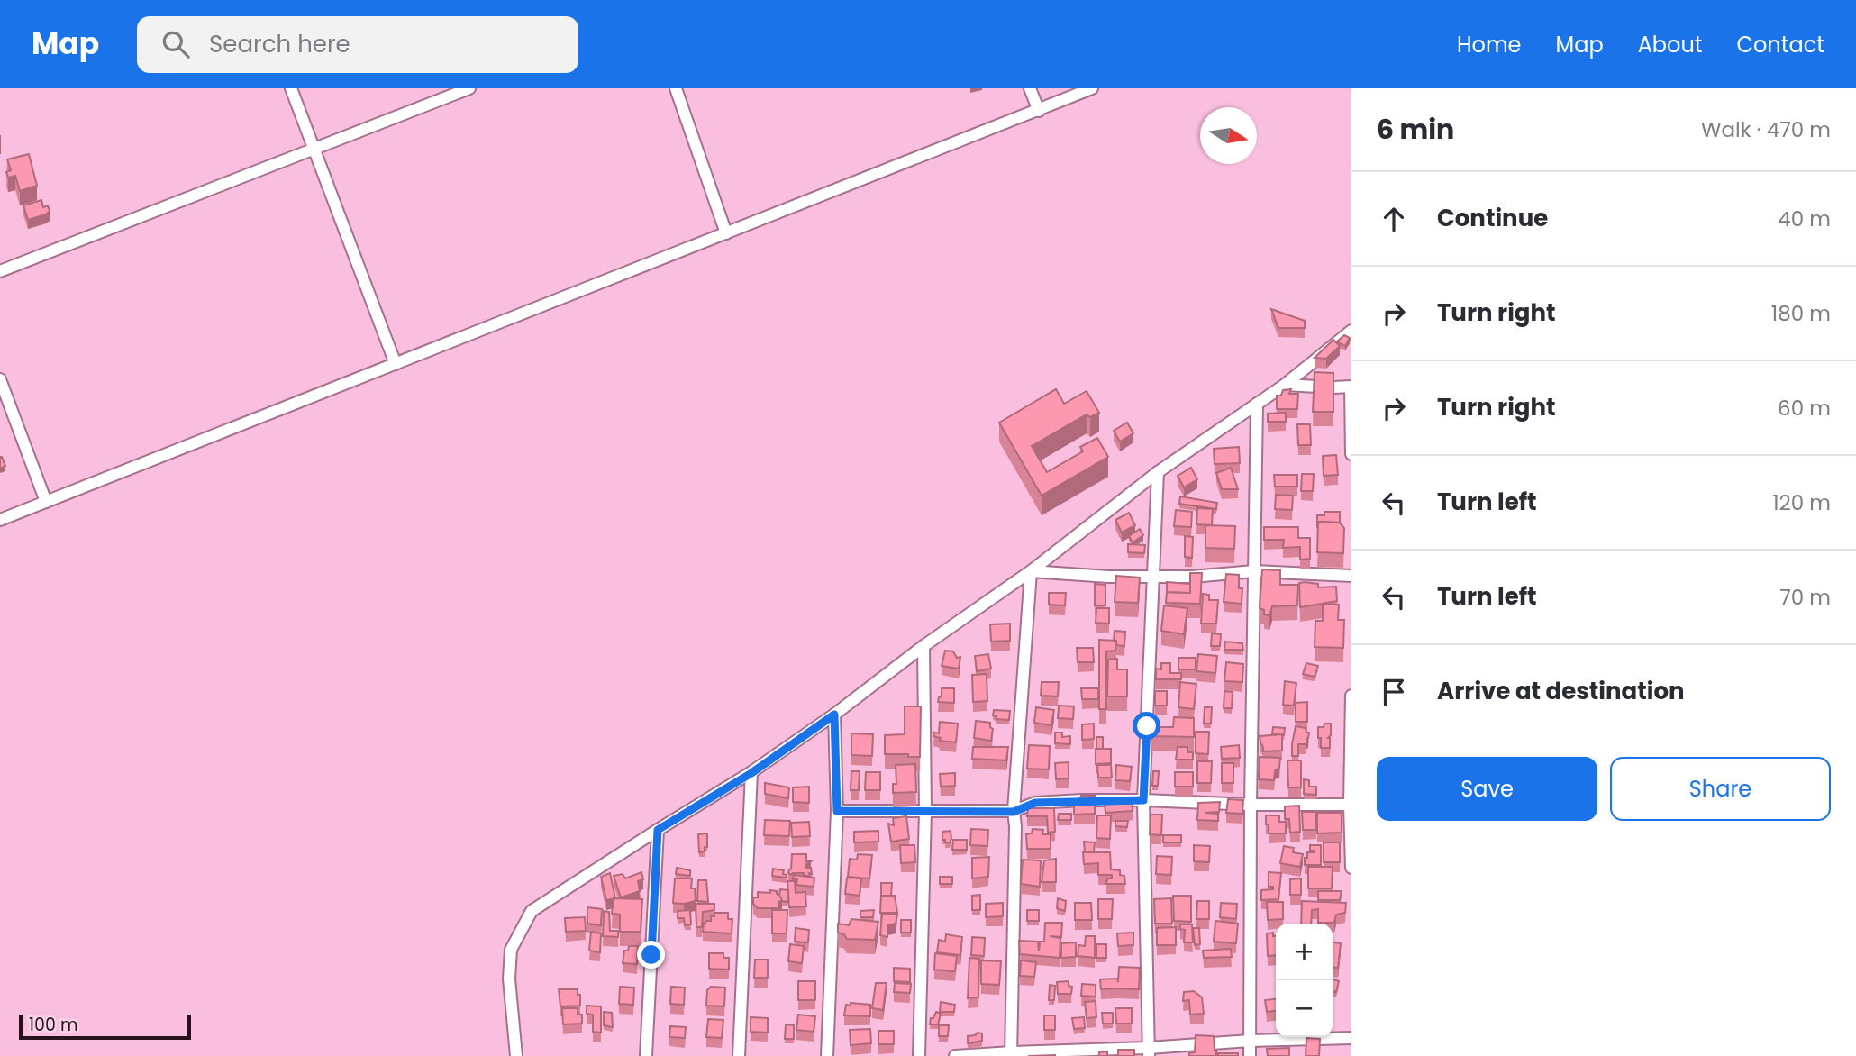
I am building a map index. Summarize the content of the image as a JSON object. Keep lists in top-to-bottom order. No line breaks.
{"scale_bar":"100 m","north":"right","page":{"header":"Map","search":"Search here","nav":["Home","Map","About","Contact"],"heading":["6 min","Walk · 470 m"],"list":[["Continue","40 m"],["Turn right","180 m"],["Turn right","60 m"],["Turn left","120 m"],["Turn left","70 m"],"Arrive at destination"],"buttons":["Save","Share"],"map_buttons":["+","−"],"scale":"100 m"}}
